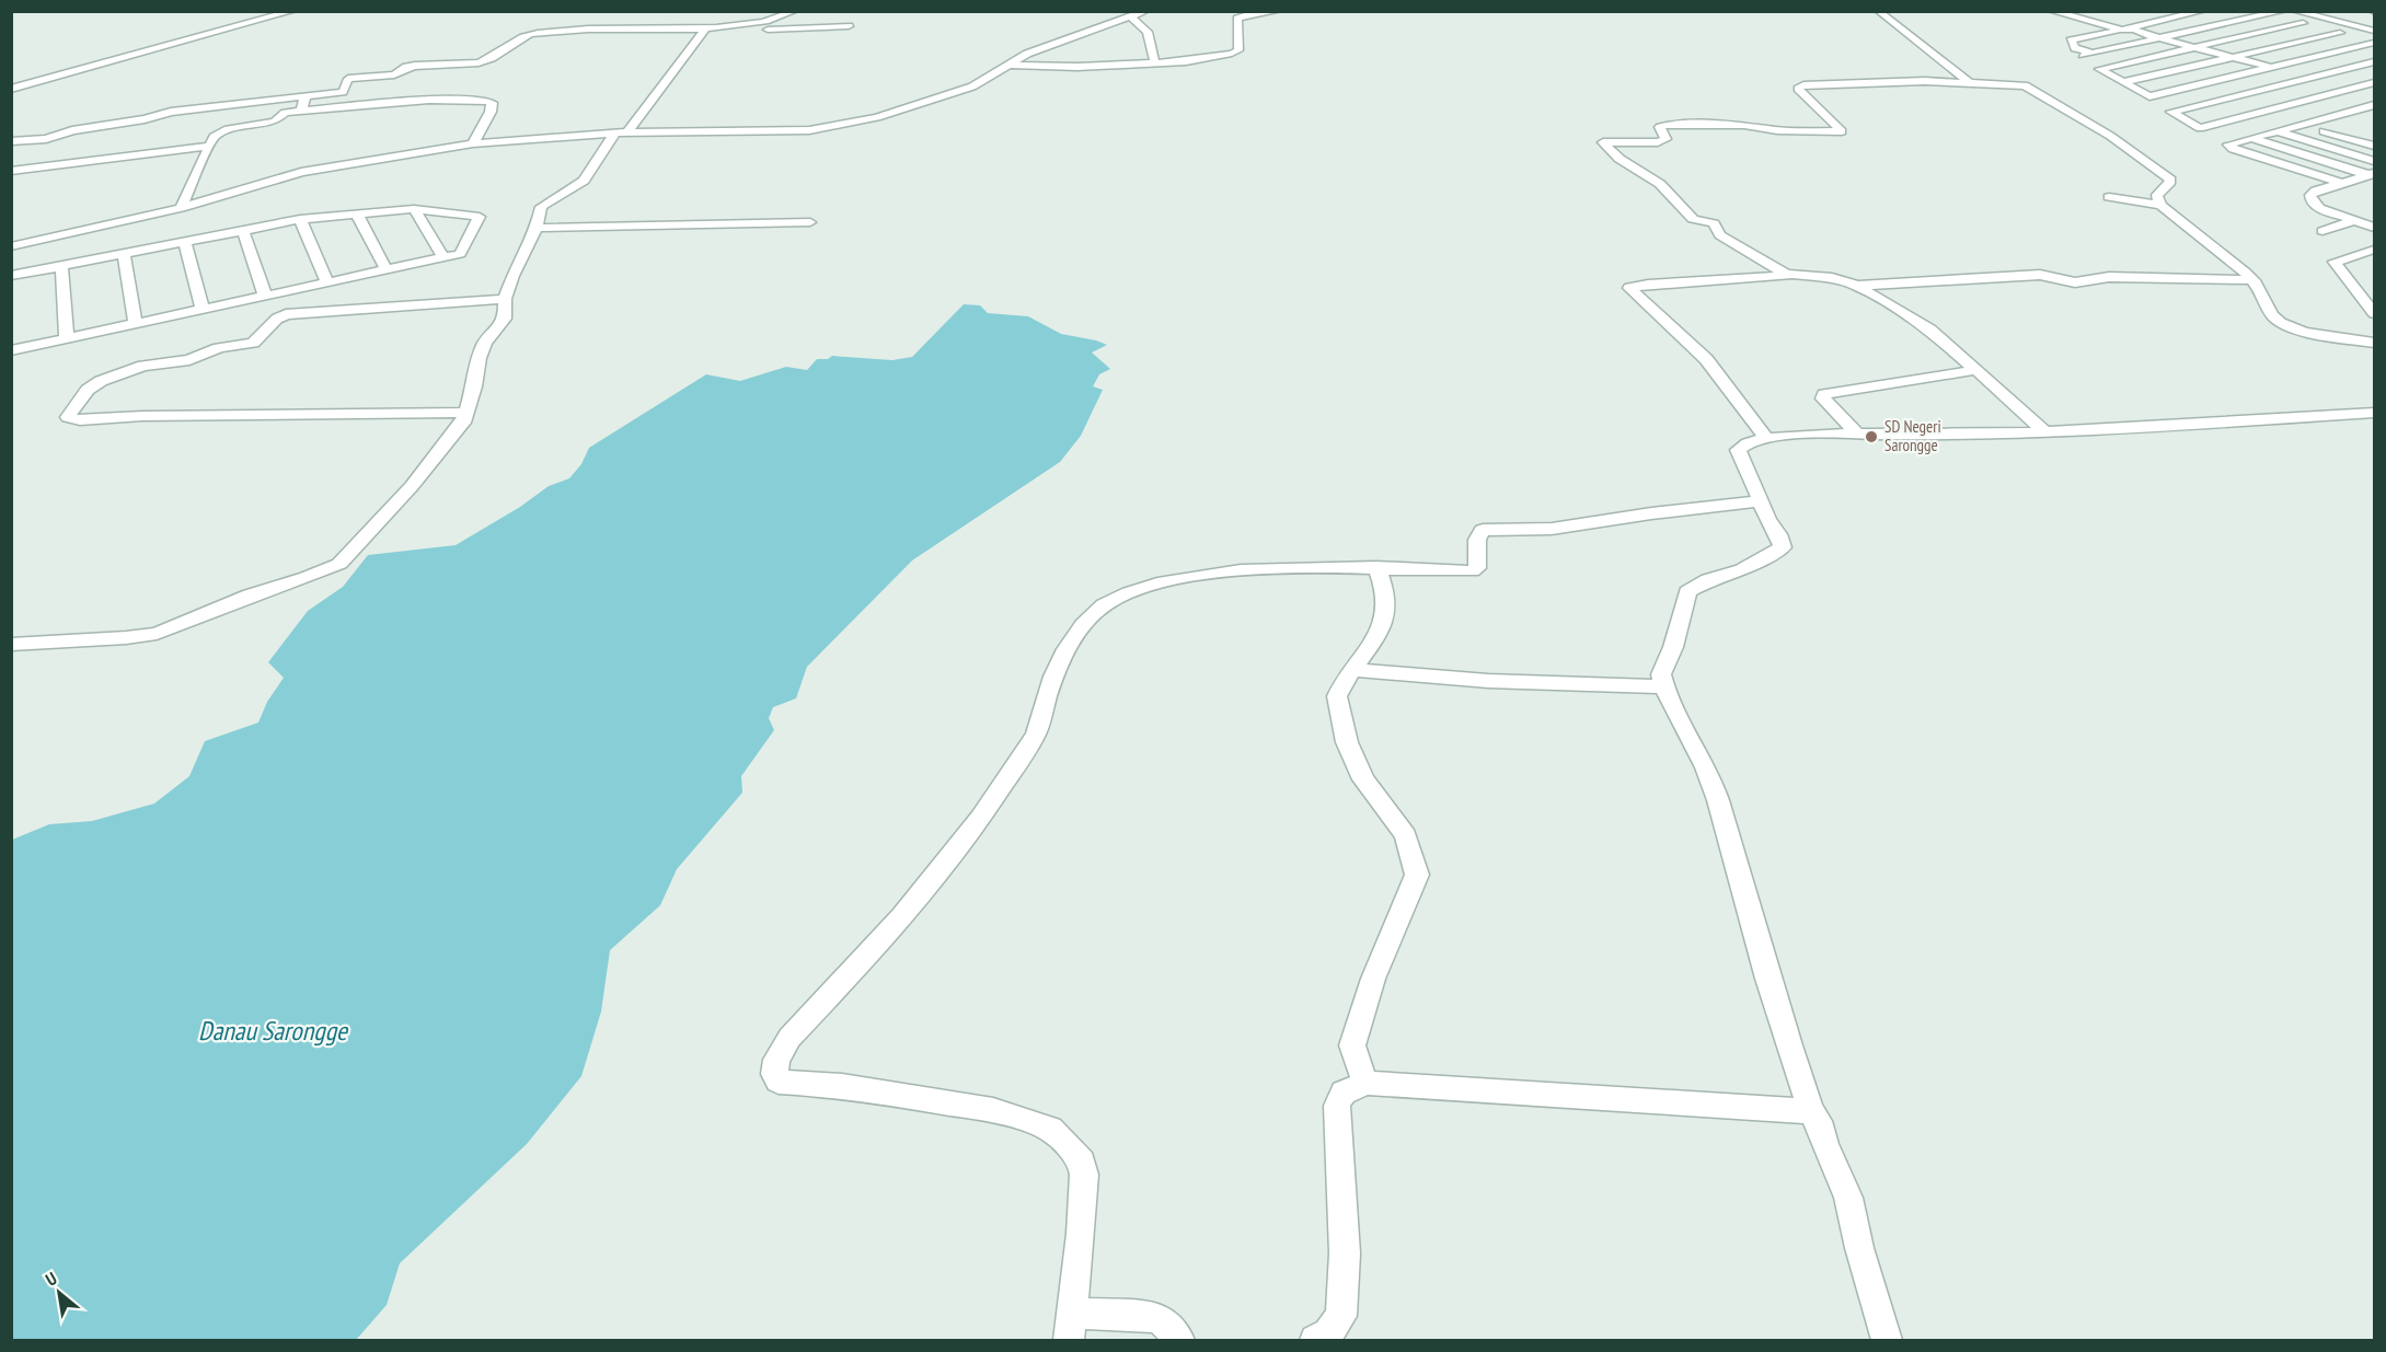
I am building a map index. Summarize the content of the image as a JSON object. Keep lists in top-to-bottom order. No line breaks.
{"water":["Danau Sarongge"],"places":["SD Negeri Sarongge"],"north":"top left"}
